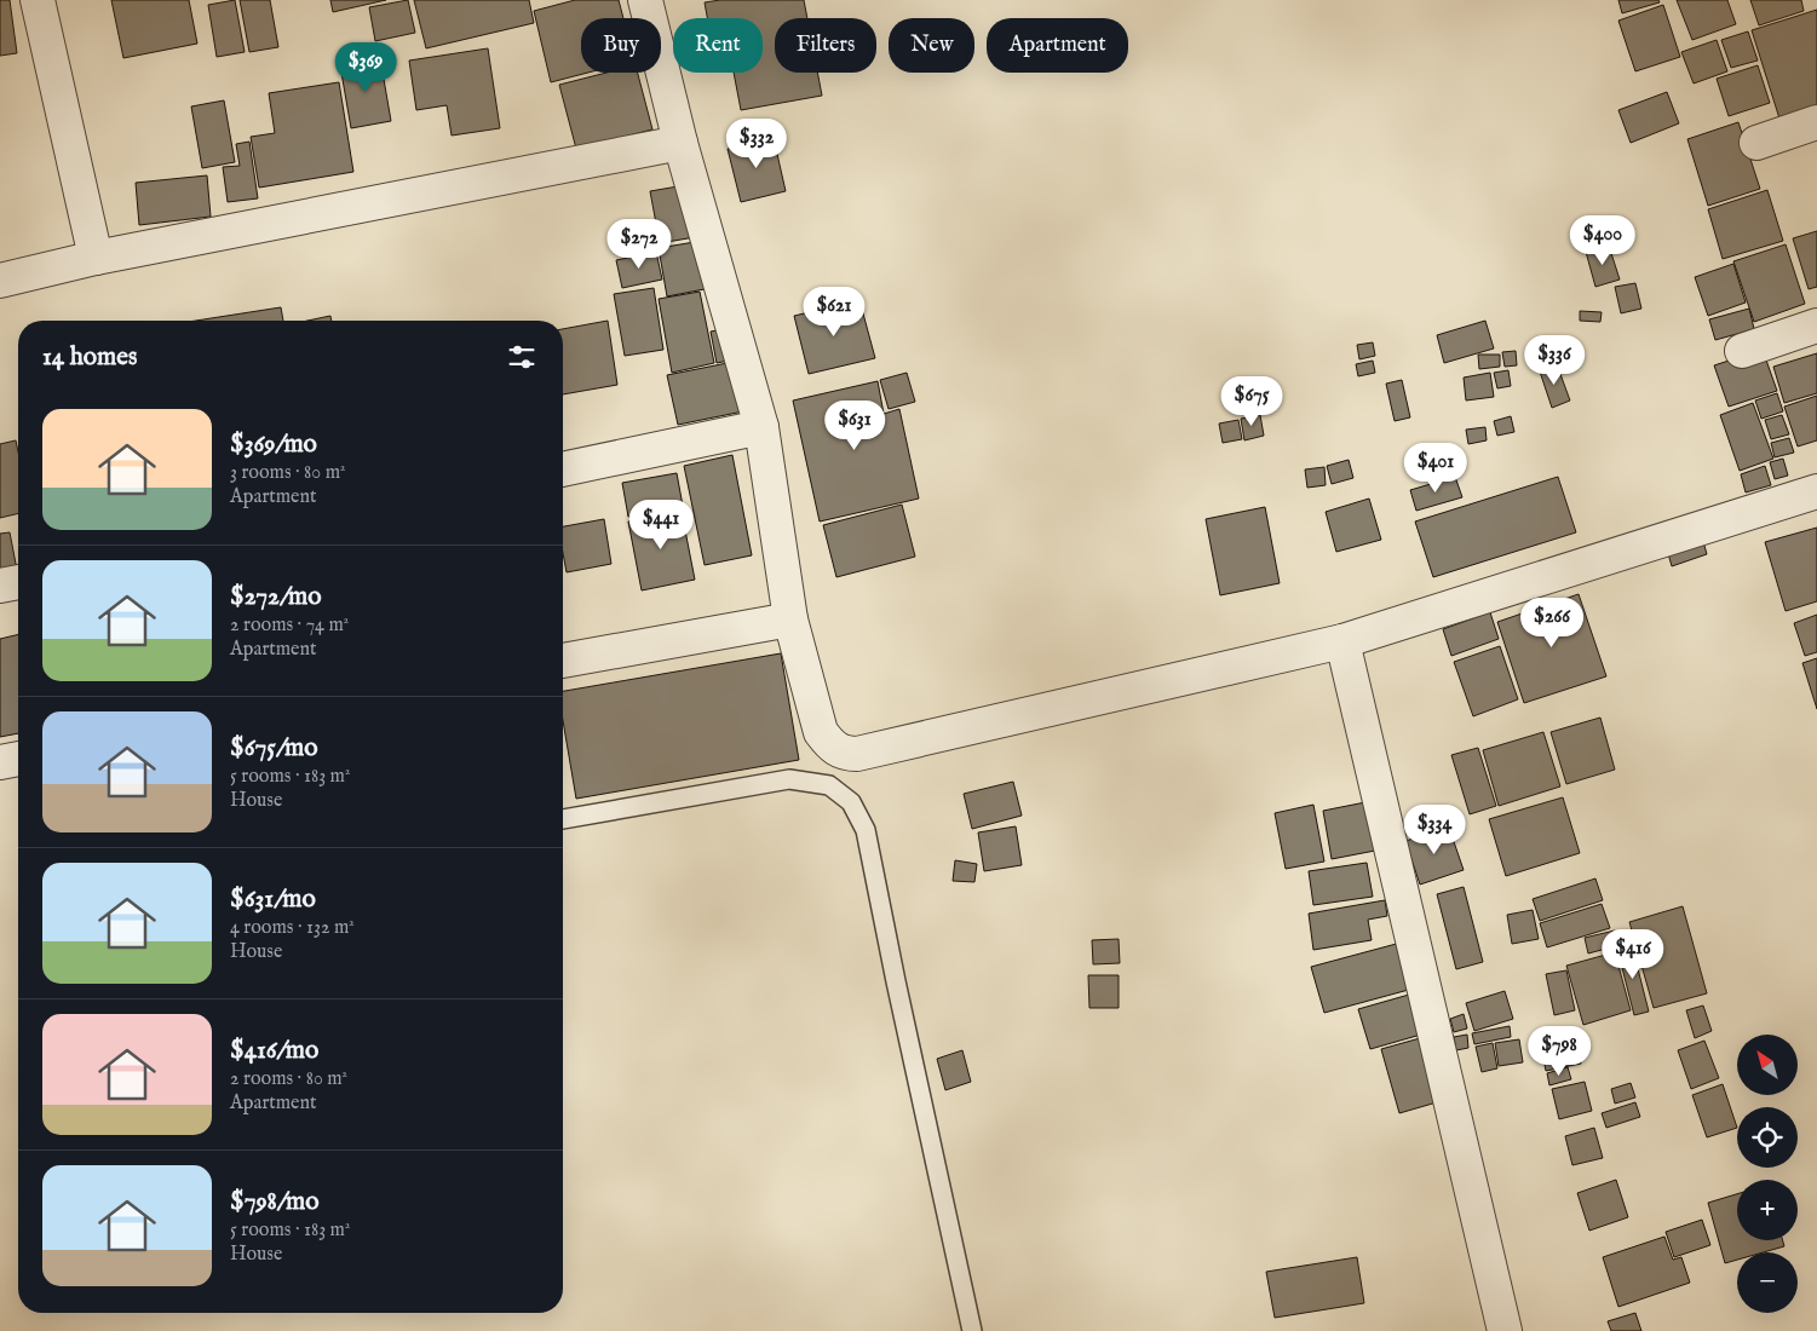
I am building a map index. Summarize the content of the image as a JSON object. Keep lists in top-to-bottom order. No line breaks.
{"north":"top left","page":{"chip":["Buy","Rent","Filters","New","Apartment"],"price":["$369","$332","$400","$272","$621","$336","$675","$631","$401","$441","$266","$334","$416","$798"],"heading":"14 homes","list":[{"name":"$369/mo","note":"3 rooms · 80 m² · Apartment"},{"name":"$272/mo","note":"2 rooms · 74 m² · Apartment"},{"name":"$675/mo","note":"5 rooms · 183 m² · House"},{"name":"$631/mo","note":"4 rooms · 132 m² · House"},{"name":"$416/mo","note":"2 rooms · 80 m² · Apartment"},{"name":"$798/mo","note":"5 rooms · 183 m² · House"}],"map_buttons":["+","−"]}}
